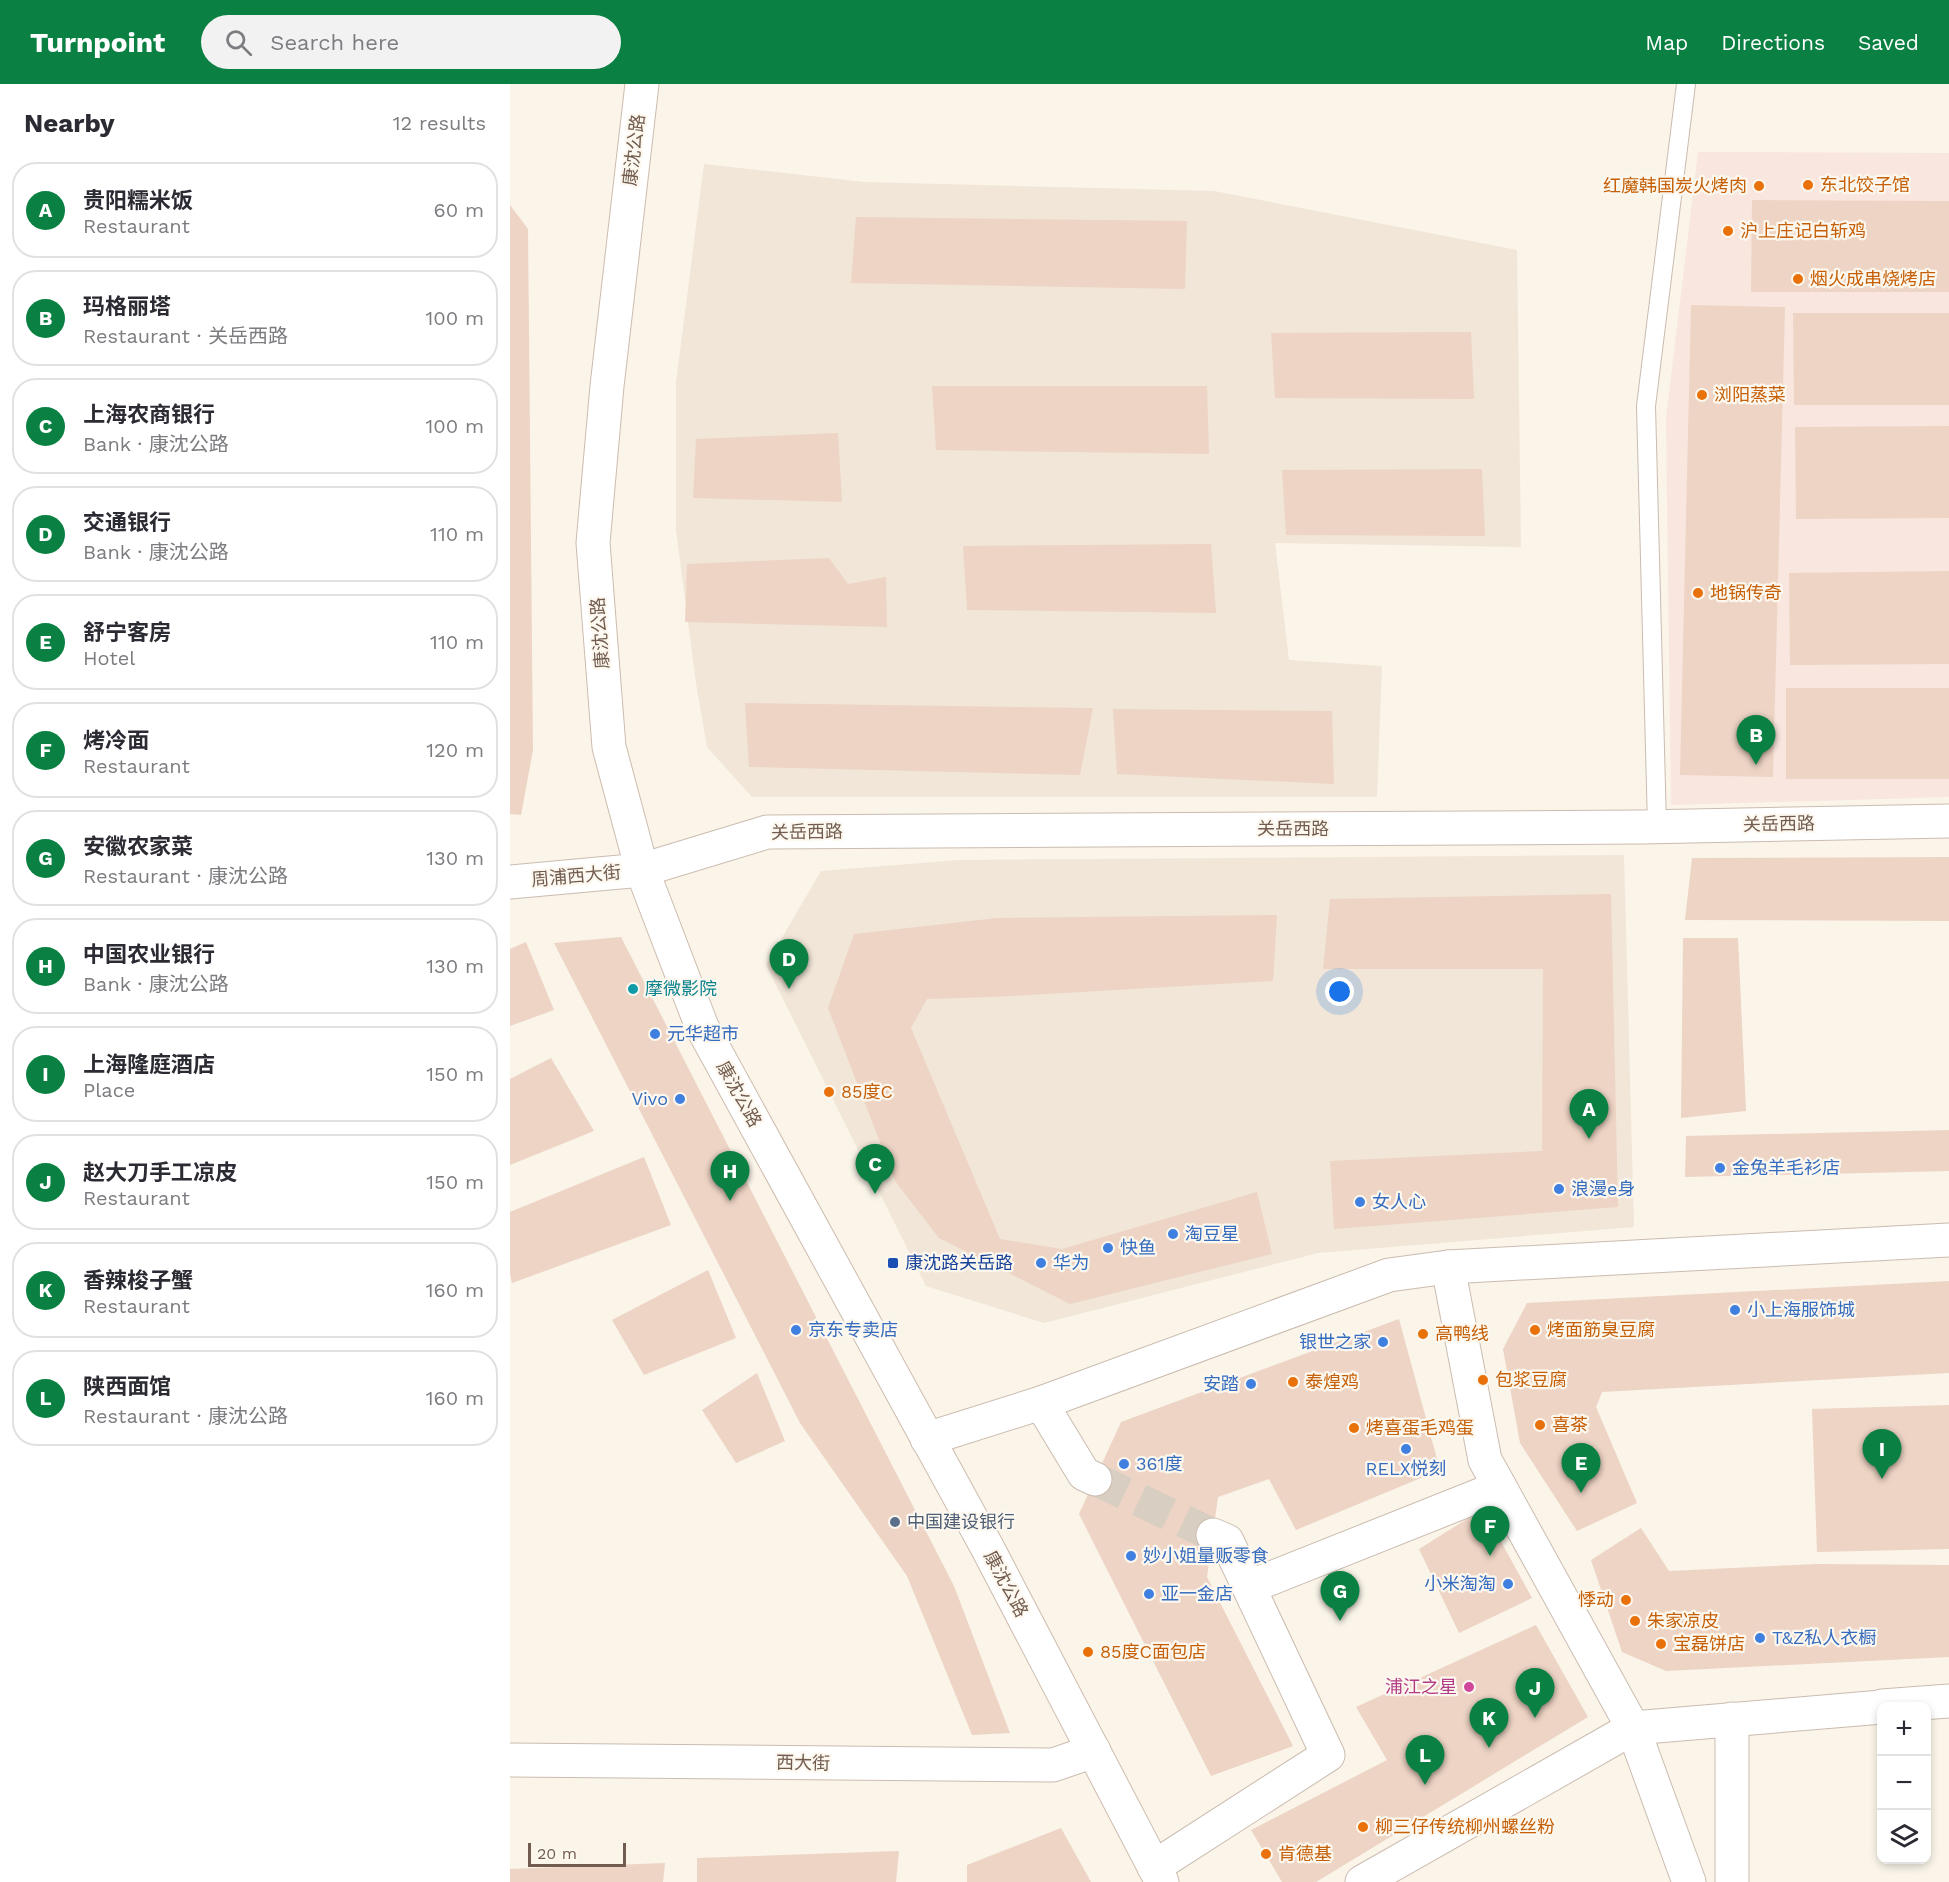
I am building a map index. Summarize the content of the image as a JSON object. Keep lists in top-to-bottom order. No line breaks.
{"streets":{"street":["康沈公路","关岳西路","周浦西大街","西大街"]},"crossings":[["康沈公路","关岳西路"],["康沈公路","周浦西大街"],["康沈公路","西大街"],["关岳西路","周浦西大街"]],"places":{"other":["东北饺子馆","红魔韩国炭火烤肉","沪上庄记白斩鸡","烟火成串烧烤店","浏阳蒸菜","地锅传奇","摩微影院","元华超市","85度C","Vivo","金兔羊毛衫店","浪漫e身","女人心","淘豆星","快鱼","华为","小上海服饰城","京东专卖店","烤面筋臭豆腐","高鸭线","银世之家","包浆豆腐","泰煌鸡","安踏","喜茶","烤喜蛋毛鸡蛋","RELX悦刻","361度","中国建设银行","妙小姐量贩零食","小米淘淘","亚一金店","悸动","朱家凉皮","T&Z私人衣橱","宝磊饼店","85度C面包店","浦江之星","柳三仔传统柳州螺丝粉","肯德基"],"transit":["康沈路关岳路"]},"scale_bar":"20 m","page":{"header":"Turnpoint","search":"Search here","nav":["Map","Directions","Saved"],"heading":["Nearby","12 results"],"list":[{"mark":"A","name":"贵阳糯米饭","note":"Restaurant","value":"60 m"},{"mark":"B","name":"玛格丽塔","note":"Restaurant · 关岳西路","value":"100 m"},{"mark":"C","name":"上海农商银行","note":"Bank · 康沈公路","value":"100 m"},{"mark":"D","name":"交通银行","note":"Bank · 康沈公路","value":"110 m"},{"mark":"E","name":"舒宁客房","note":"Hotel","value":"110 m"},{"mark":"F","name":"烤冷面","note":"Restaurant","value":"120 m"},{"mark":"G","name":"安徽农家菜","note":"Restaurant · 康沈公路","value":"130 m"},{"mark":"H","name":"中国农业银行","note":"Bank · 康沈公路","value":"130 m"},{"mark":"I","name":"上海隆庭酒店","note":"Place","value":"150 m"},{"mark":"J","name":"赵大刀手工凉皮","note":"Restaurant","value":"150 m"},{"mark":"K","name":"香辣梭子蟹","note":"Restaurant","value":"160 m"},{"mark":"L","name":"陕西面馆","note":"Restaurant · 康沈公路","value":"160 m"}],"pins":["B","D","A","C","H","I","E","F","G","J","K","L"],"map_buttons":["+","−"],"scale":"20 m"}}
